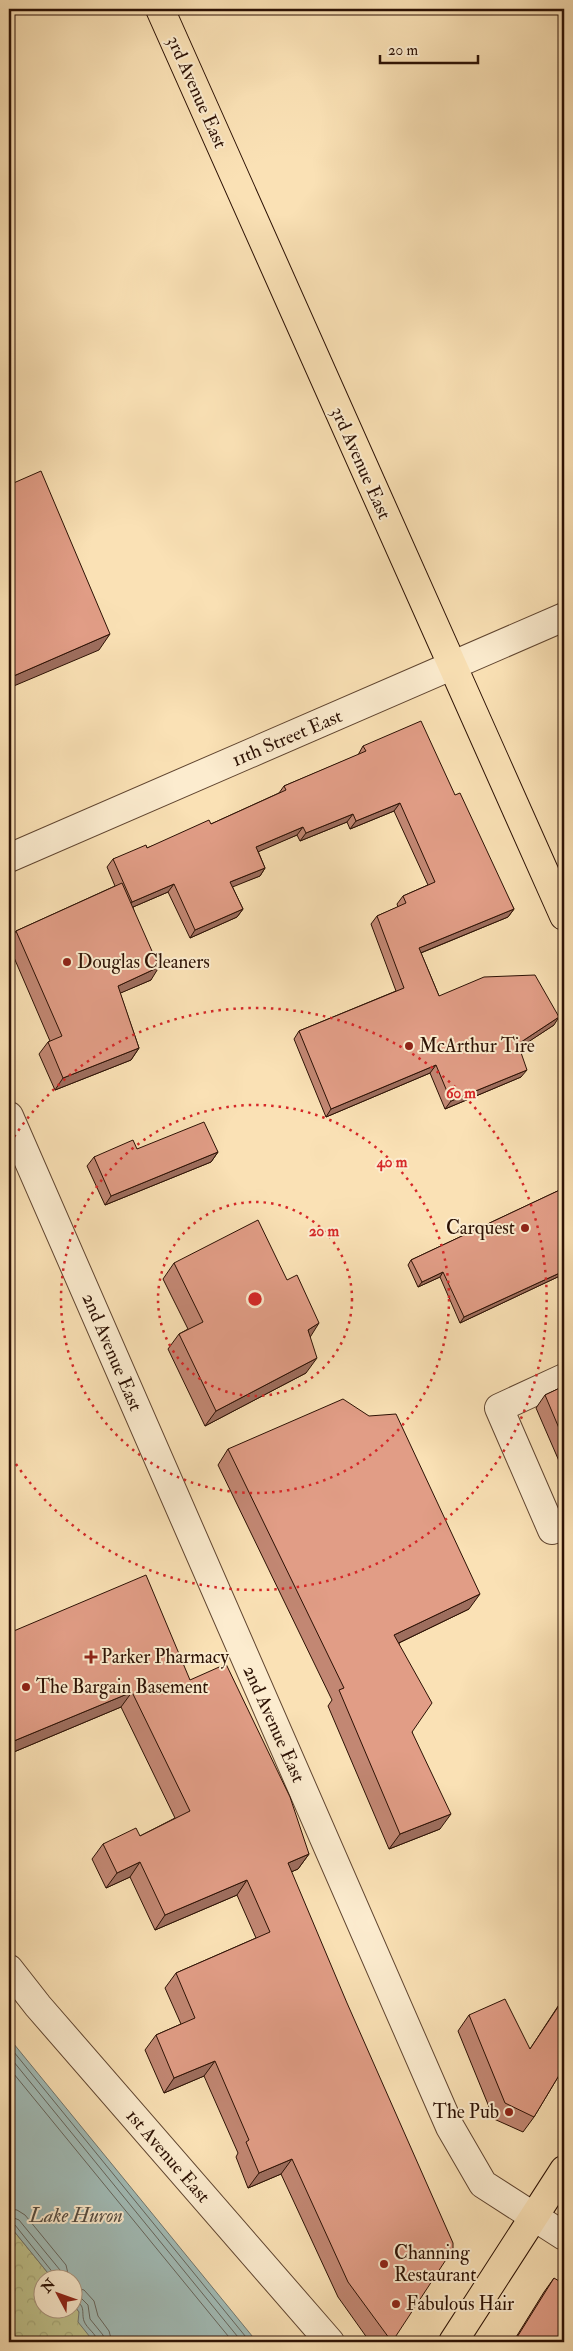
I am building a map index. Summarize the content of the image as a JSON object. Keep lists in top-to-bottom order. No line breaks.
{"streets":{"main road":["3rd Avenue East"],"street":["11th Street East","2nd Avenue East","1st Avenue East"]},"crossings":[["3rd Avenue East","11th Street East"]],"water":["Lake Huron"],"places":{"other":["Douglas Cleaners","McArthur Tire","Carquest","The Bargain Basement","The Pub","Channing Restaurant","Fabulous Hair"],"health":["Parker Pharmacy"]},"scale_bar":"20 m","north":"top left","rings":["60 m","40 m","20 m"]}
